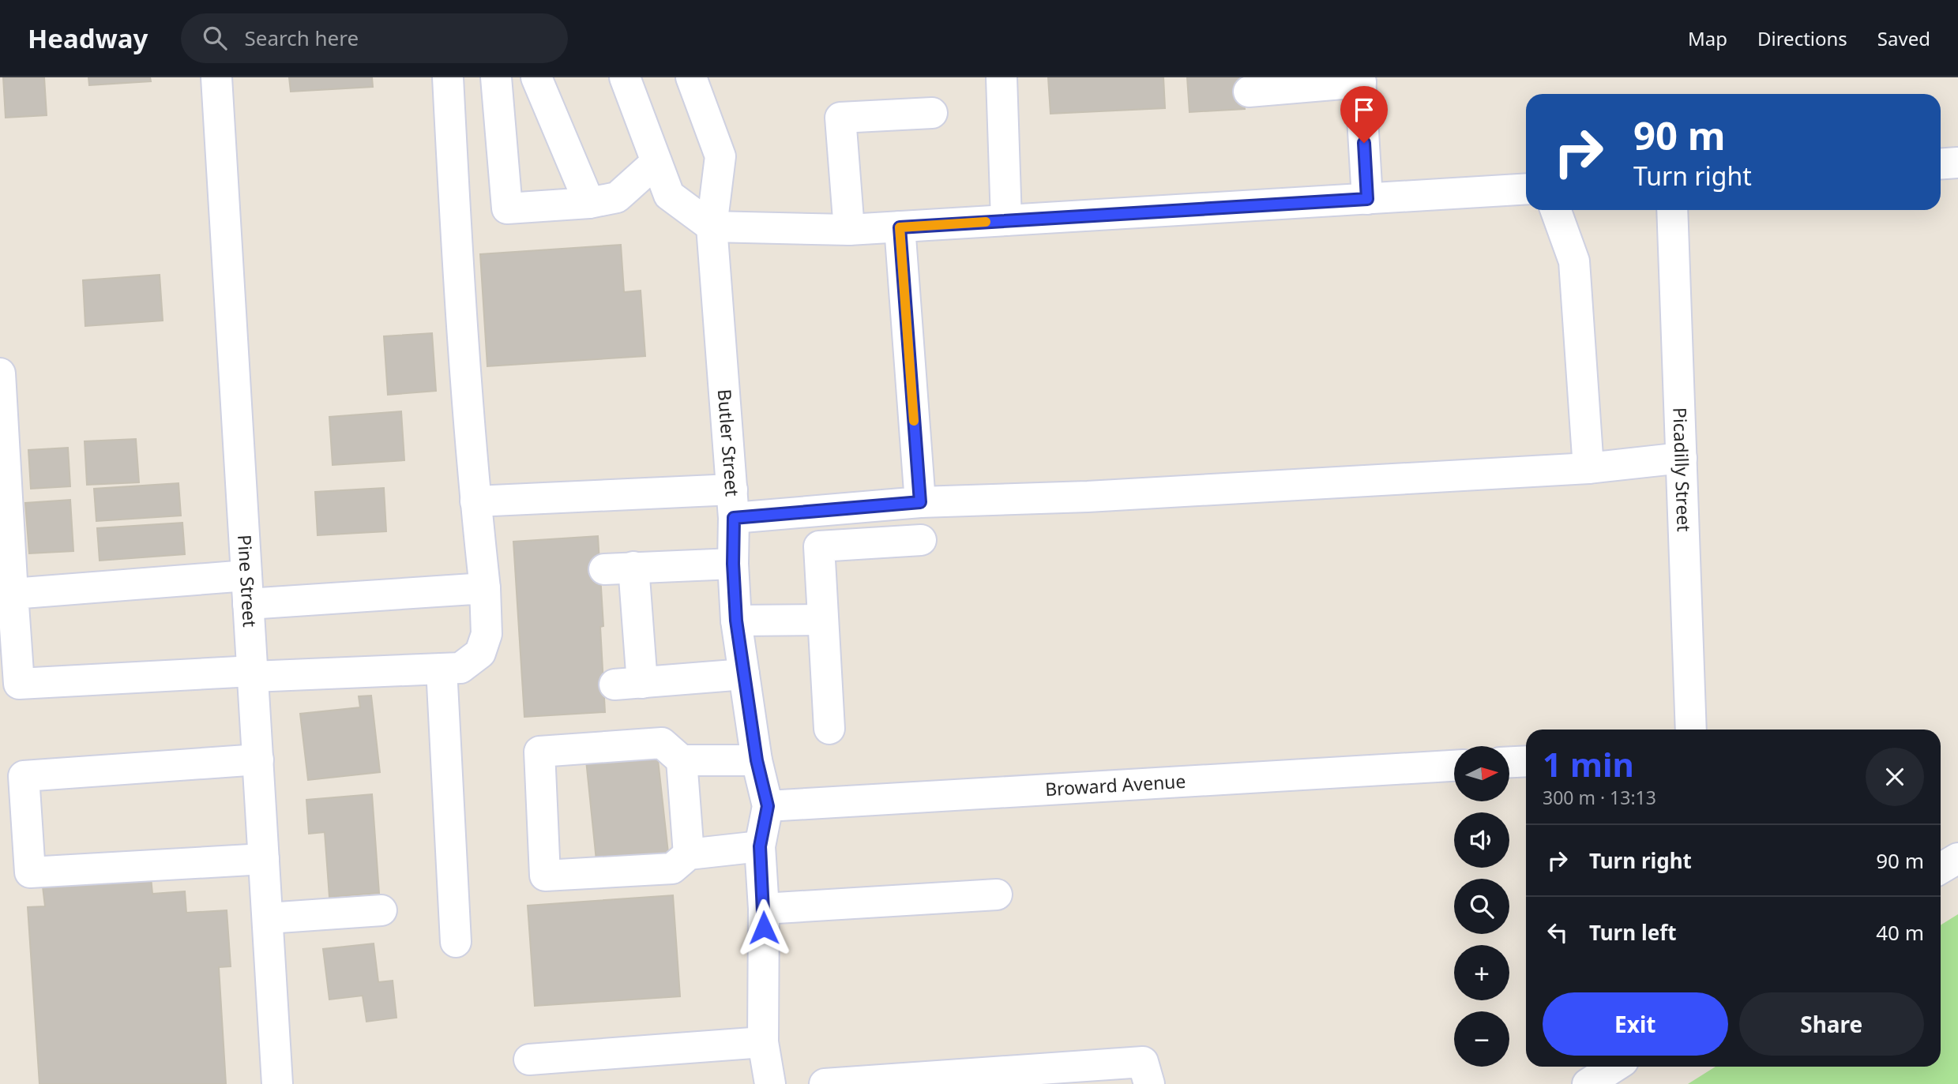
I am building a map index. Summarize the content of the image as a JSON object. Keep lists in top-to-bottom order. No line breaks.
{"streets":{"street":["Butler Street","Picadilly Street","Pine Street","Broward Avenue"]},"crossings":[["Butler Street","Broward Avenue"]],"north":"right","page":{"header":"Headway","search":"Search here","nav":["Map","Directions","Saved"],"turn":["90 m","Turn right"],"heading":["1 min","300 m · 13:13"],"map_buttons":["+","−"],"list":[{"name":"Turn right","value":"90 m"},{"name":"Turn left","value":"40 m"}],"buttons":["Exit","Share"]}}
